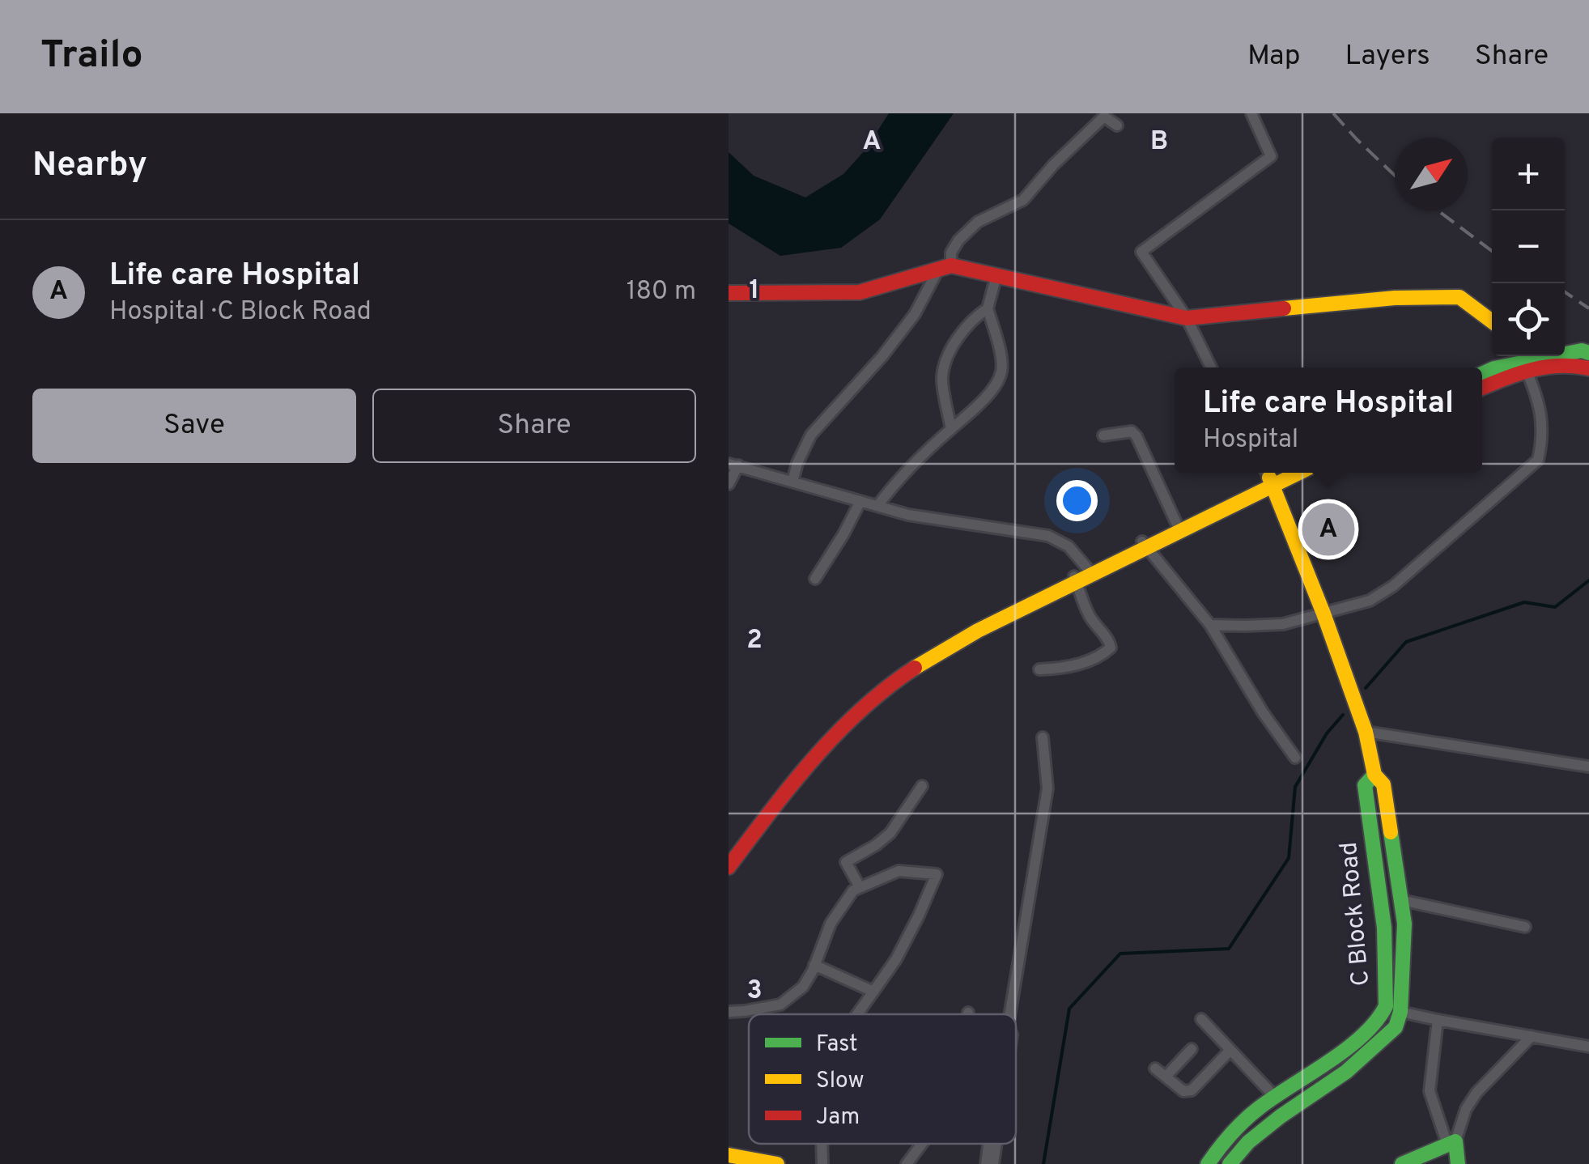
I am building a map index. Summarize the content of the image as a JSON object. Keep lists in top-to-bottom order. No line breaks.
{"streets":{"street":["C Block Road"]},"legend":["Fast","Slow","Jam"],"north":"top right","page":{"header":"Trailo","nav":["Map","Layers","Share"],"heading":"Nearby","map_buttons":["+","−"],"list":[{"mark":"A","name":"Life care Hospital","note":"Hospital · C Block Road","value":"180 m"}],"buttons":["Save","Share"],"popup":["Life care Hospital","Hospital"],"pins":"A"},"grid":{"columns":["A","B"],"rows":["1","2","3"]}}
